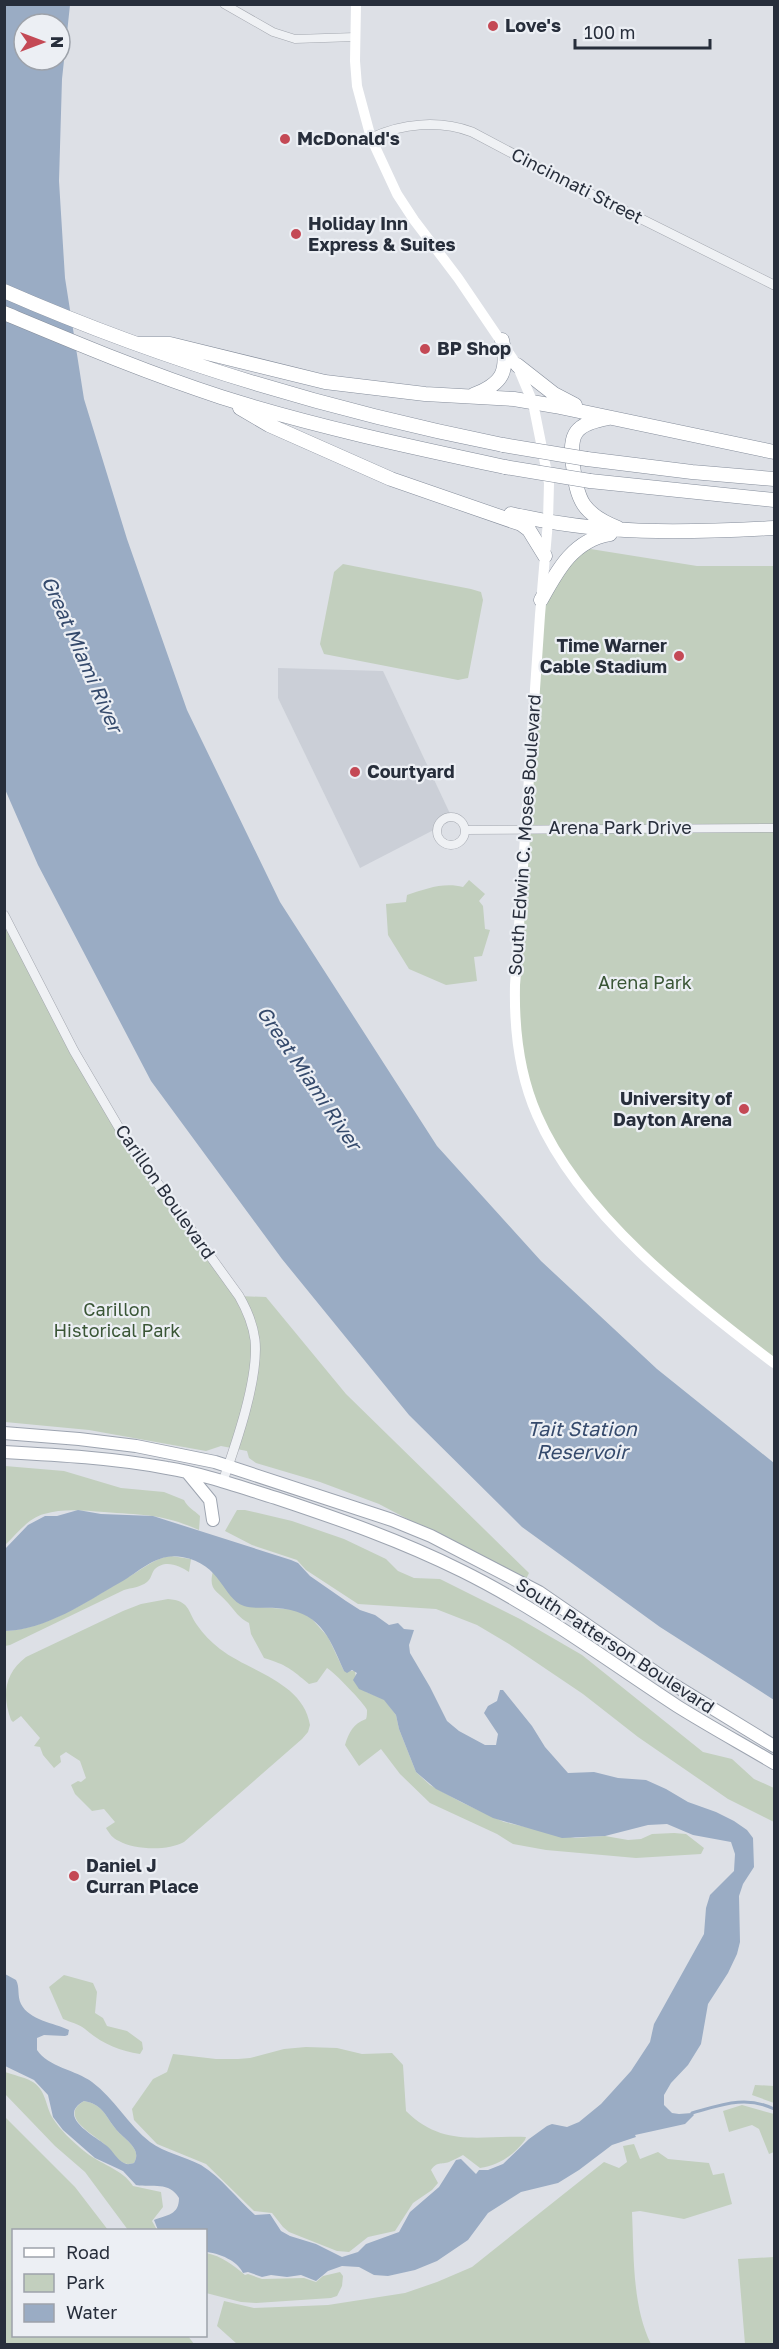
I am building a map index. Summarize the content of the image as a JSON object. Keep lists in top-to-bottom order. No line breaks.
{"streets":{"main road":["South Edwin C. Moses Boulevard","South Patterson Boulevard"],"street":["Cincinnati Street","Arena Park Drive","Carillon Boulevard"]},"crossings":[["Cincinnati Street","South Edwin C. Moses Boulevard"],["Arena Park Drive","South Edwin C. Moses Boulevard"],["Carillon Boulevard","South Patterson Boulevard"]],"water":["Great Miami River","Tait Station Reservoir"],"parks":["Arena Park","Carillon Historical Park"],"places":["Love's","McDonald's","Holiday Inn Express & Suites","BP Shop","Time Warner Cable Stadium","Courtyard","University of Dayton Arena","Daniel J Curran Place"],"legend":["Road","Park","Water"],"scale_bar":"100 m","north":"right"}
